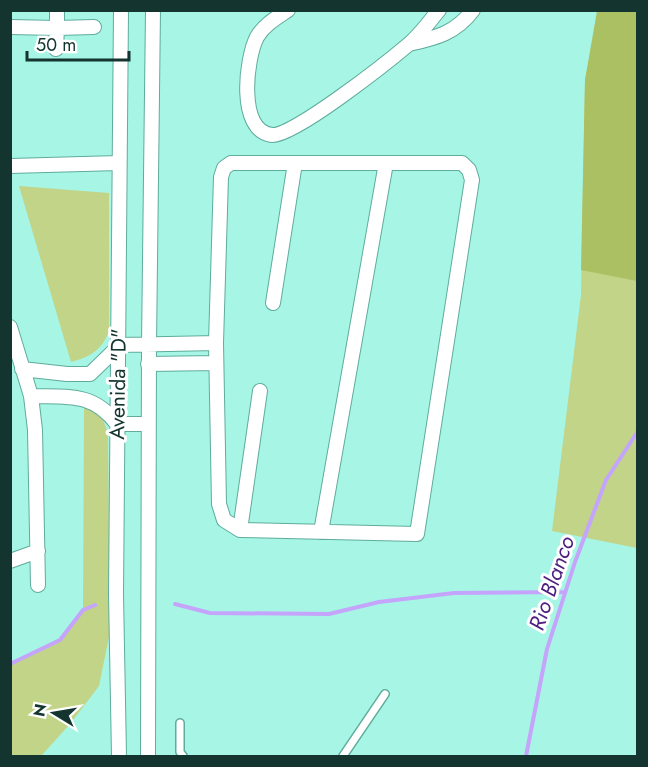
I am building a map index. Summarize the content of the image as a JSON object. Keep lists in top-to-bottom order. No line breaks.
{"streets":{"street":["Avenida \"D\""]},"water":["Rio Blanco"],"scale_bar":"50 m","north":"left"}
